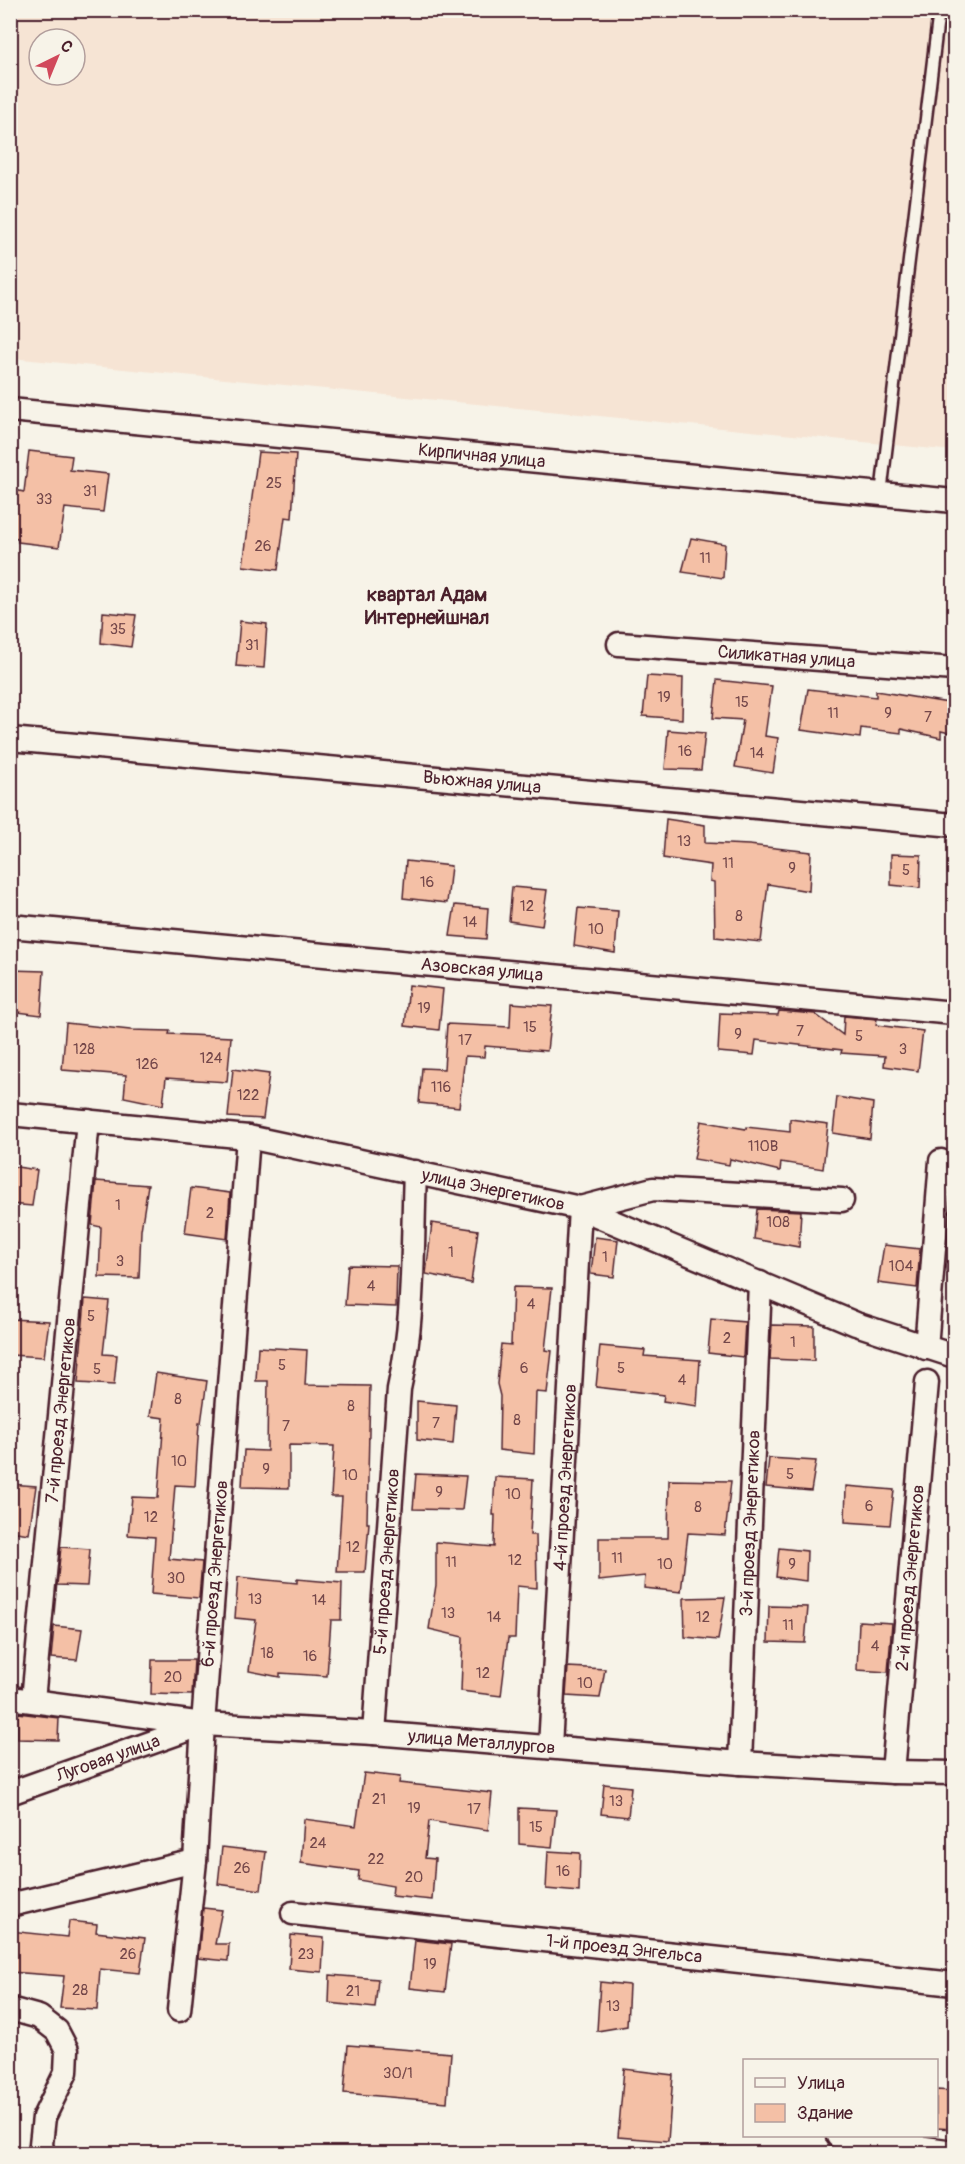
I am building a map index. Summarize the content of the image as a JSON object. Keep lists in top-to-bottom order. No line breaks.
{"streets":{"street":["Кирпичная улица","Силикатная улица","Вьюжная улица","Азовская улица","улица Энергетиков","7-й проезд Энергетиков","4-й проезд Энергетиков","3-й проезд Энергетиков","5-й проезд Энергетиков","6-й проезд Энергетиков","2-й проезд Энергетиков","улица Металлургов","Луговая улица","1-й проезд Энгельса"]},"crossings":[["улица Энергетиков","7-й проезд Энергетиков"],["улица Энергетиков","4-й проезд Энергетиков"],["улица Энергетиков","3-й проезд Энергетиков"],["улица Энергетиков","5-й проезд Энергетиков"],["улица Энергетиков","6-й проезд Энергетиков"],["7-й проезд Энергетиков","улица Металлургов"],["4-й проезд Энергетиков","улица Металлургов"],["3-й проезд Энергетиков","улица Металлургов"],["5-й проезд Энергетиков","улица Металлургов"],["6-й проезд Энергетиков","улица Металлургов"],["6-й проезд Энергетиков","Луговая улица"],["2-й проезд Энергетиков","улица Металлургов"],["улица Металлургов","Луговая улица"]],"districts":["квартал Адам Интернейшнал"],"house_numbers":["25","31","33","26","11","35","31","19","15","11","9","7","16","14","13","11","9","5","16","12","8","14","10","19","15","7","9","5","17","128","3","124","126","116","122","110В","1","2","108","1","1","3","104","4","4","5","2","1","5","6","5","5","4","8","8","8","7","7","10","9","5","10","9","10","6","8","12","12","11","12","11","10","9","30","13","14","13","14","12","11","4","18","16","12","20","10","21","13","19","17","15","24","22","26","16","20","26","23","19","28","21","13","30/1"],"legend":["Улица","Здание"],"north":"top right"}
